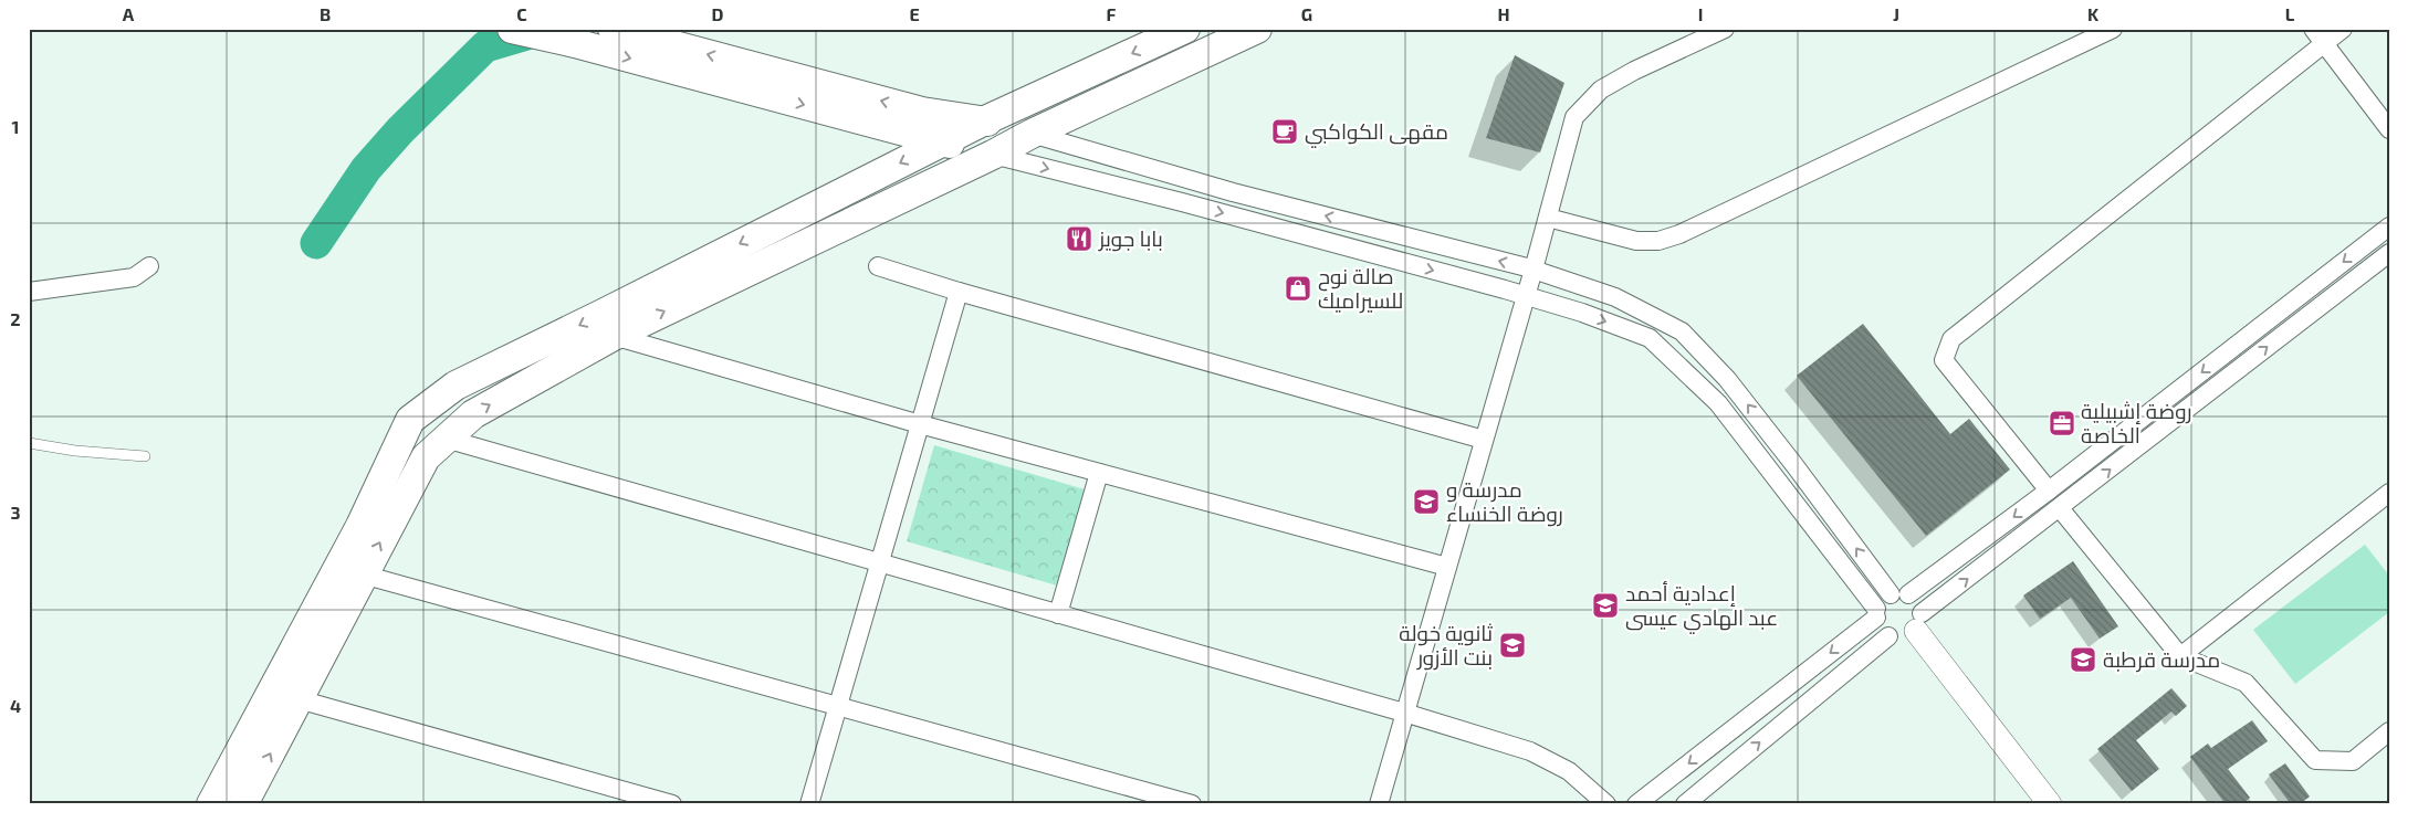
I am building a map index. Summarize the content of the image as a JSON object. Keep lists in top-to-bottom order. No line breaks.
{"places":{"cafe":["مقهى الكواكبي"],"restaurant":["بابا جويز"],"shop":["صالة نوح للسيراميك"],"office":["روضة إشبيلية الخاصة"],"school or university":["مدرسة و روضة الخنساء","إعدادية أحمد عبد الهادي عيسى","ثانوية خولة بنت الأزور","مدرسة قرطبة"]},"grid":{"columns":["A","B","C","D","E","F","G","H","I","J","K","L"],"rows":["1","2","3","4"]}}
